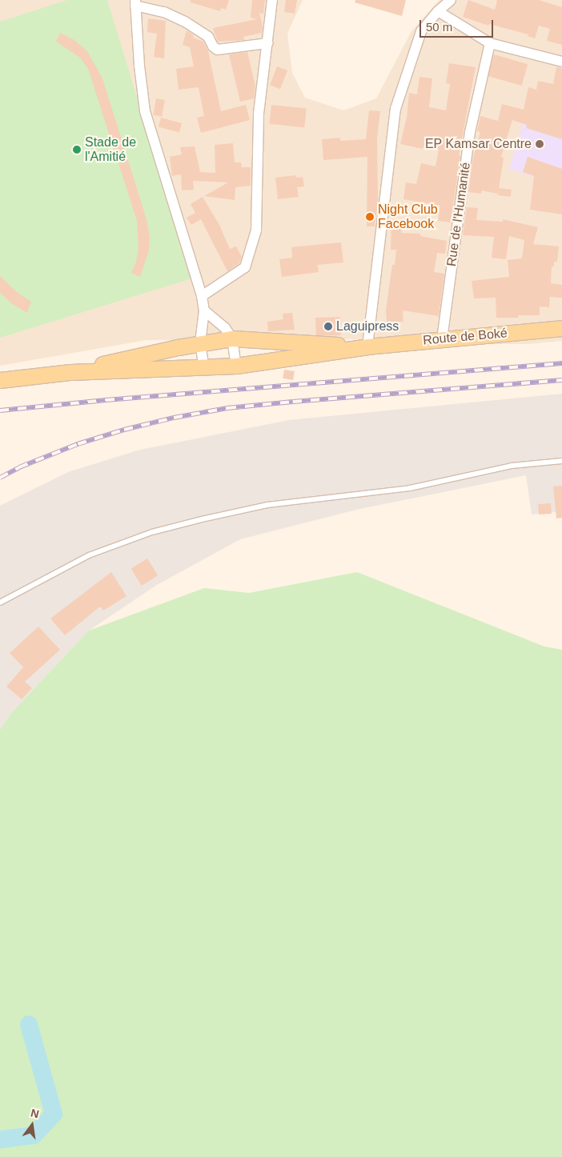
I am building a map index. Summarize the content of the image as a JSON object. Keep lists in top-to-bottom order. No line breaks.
{"streets":{"main road":["Route de Boké"],"street":["Rue de l'Humanité"]},"crossings":[["Rue de l'Humanité","Route de Boké"]],"places":["EP Kamsar Centre","Stade de l'Amitié","Night Club Facebook","Laguipress"],"scale_bar":"50 m","north":"top"}
